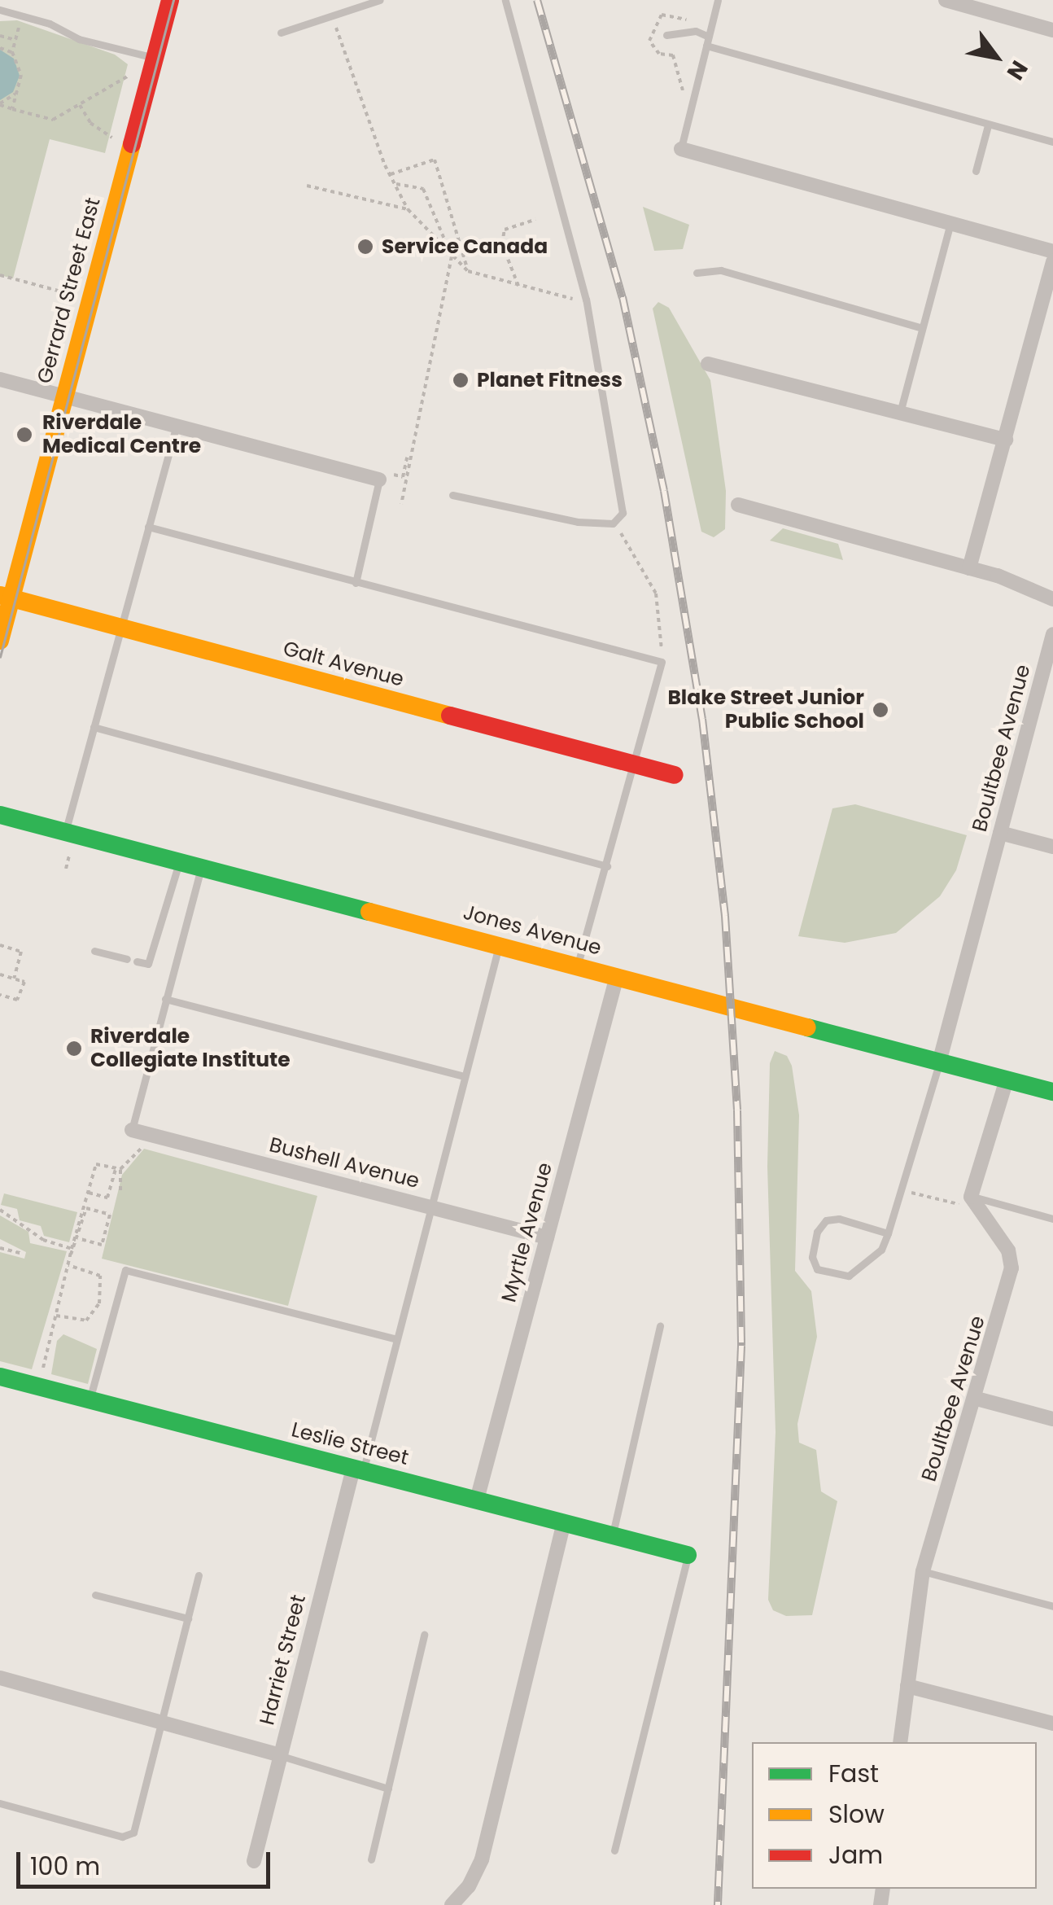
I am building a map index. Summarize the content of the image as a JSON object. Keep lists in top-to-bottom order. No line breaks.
{"streets":{"street":["Gerrard Street East","Galt Avenue","Boultbee Avenue","Jones Avenue","Bushell Avenue","Myrtle Avenue","Leslie Street","Harriet Street"]},"crossings":[["Gerrard Street East","Galt Avenue"],["Boultbee Avenue","Jones Avenue"],["Jones Avenue","Myrtle Avenue"],["Bushell Avenue","Myrtle Avenue"],["Myrtle Avenue","Leslie Street"],["Leslie Street","Harriet Street"]],"places":["Service Canada","Planet Fitness","Riverdale Medical Centre","Blake Street Junior Public School","Riverdale Collegiate Institute"],"legend":["Fast","Slow","Jam"],"scale_bar":"100 m","north":"bottom right"}
